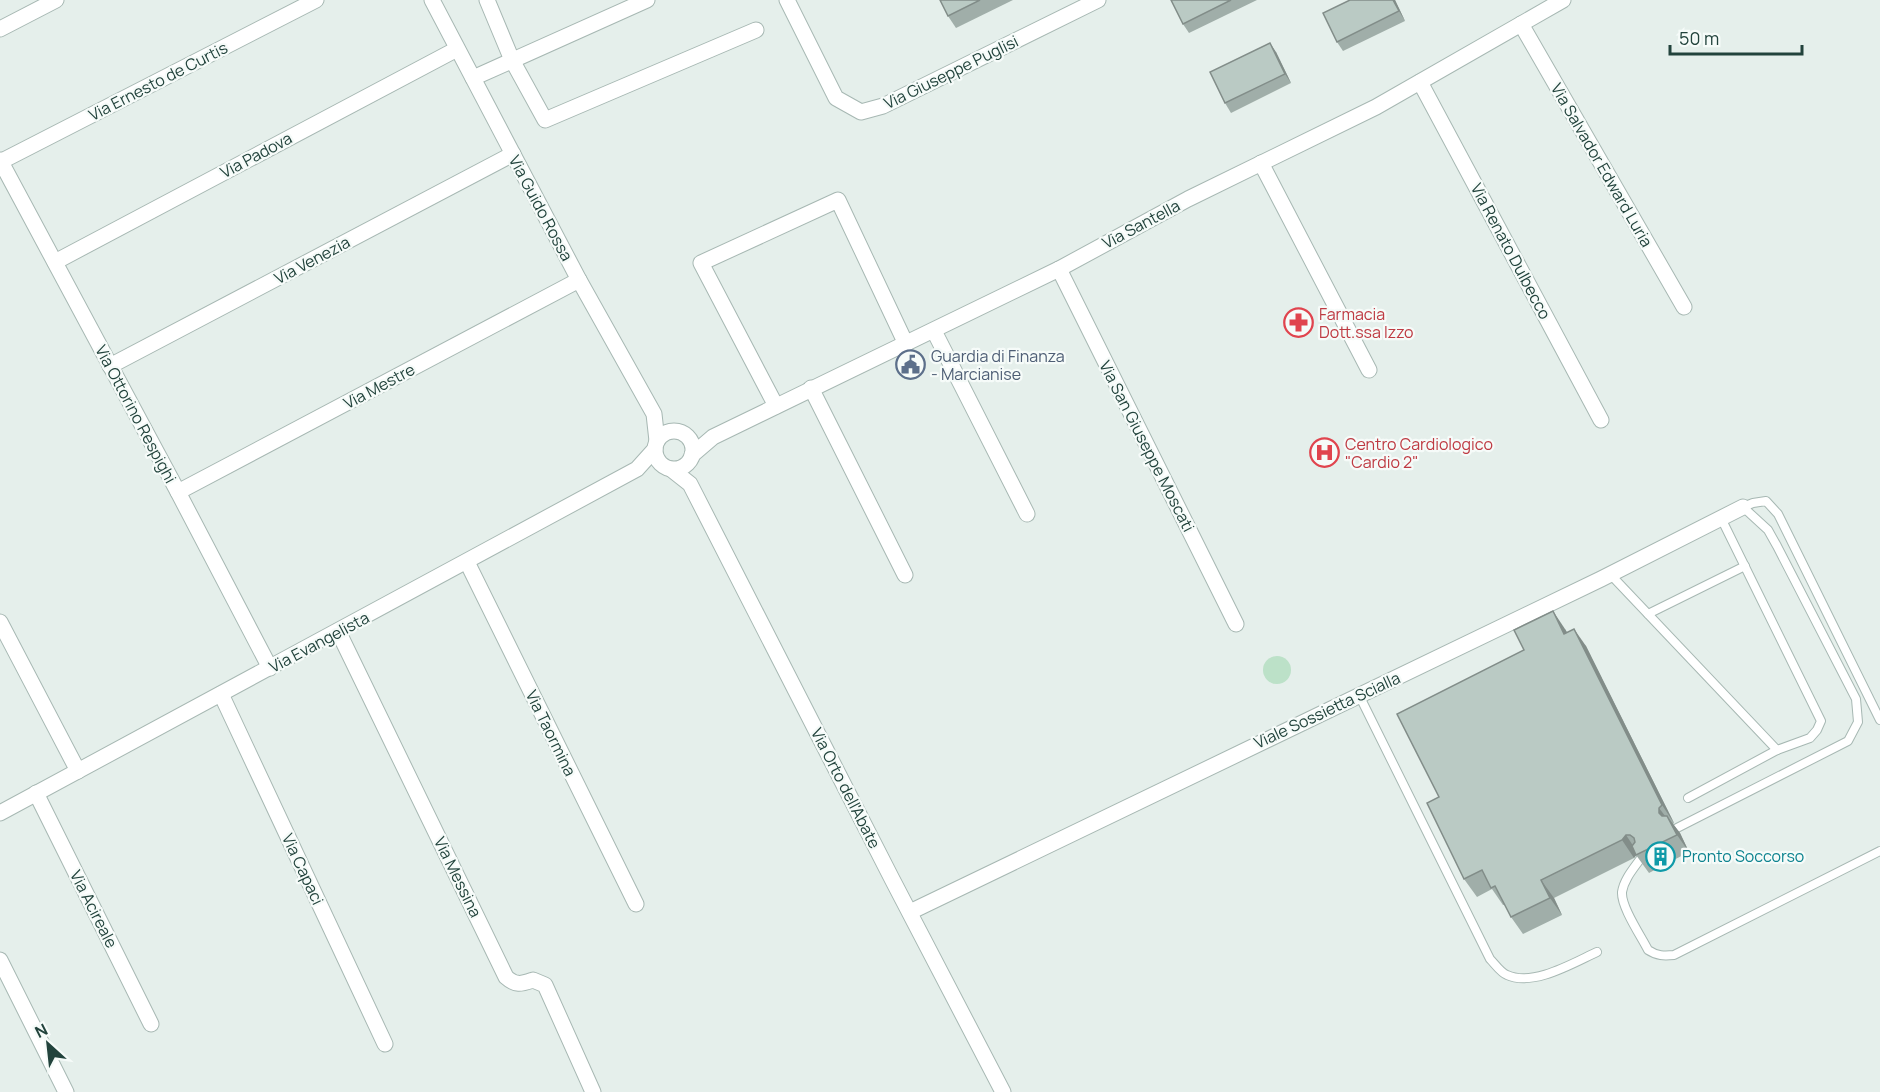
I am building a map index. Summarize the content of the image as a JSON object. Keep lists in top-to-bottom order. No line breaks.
{"streets":{"street":["Via Giuseppe Puglisi","Via Ernesto de Curtis","Via Padova","Via Salvador Edward Luria","Via Guido Rossa","Via Santella","Via Renato Dulbecco","Via Venezia","Via Mestre","Via Ottorino Respighi","Via San Giuseppe Moscati","Via Evangelista","Viale Sossietta Scialla","Via Taormina","Via Orto dell'Abate","Via Capaci","Via Messina","Via Acireale"]},"crossings":[["Via Ernesto de Curtis","Via Ottorino Respighi"],["Via Padova","Via Guido Rossa"],["Via Padova","Via Ottorino Respighi"],["Via Salvador Edward Luria","Via Santella"],["Via Guido Rossa","Via Santella"],["Via Guido Rossa","Via Venezia"],["Via Guido Rossa","Via Mestre"],["Via Guido Rossa","Via Evangelista"],["Via Guido Rossa","Via Orto dell'Abate"],["Via Santella","Via Renato Dulbecco"],["Via Santella","Via San Giuseppe Moscati"],["Via Santella","Via Evangelista"],["Via Santella","Via Orto dell'Abate"],["Via Venezia","Via Ottorino Respighi"],["Via Mestre","Via Ottorino Respighi"],["Via Ottorino Respighi","Via Evangelista"],["Via Evangelista","Via Taormina"],["Via Evangelista","Via Orto dell'Abate"],["Via Evangelista","Via Capaci"],["Via Evangelista","Via Messina"],["Via Evangelista","Via Acireale"],["Viale Sossietta Scialla","Via Orto dell'Abate"]],"places":{"pharmacy":["Farmacia Dott.ssa Izzo"],"public building":["Guardia di Finanza - Marcianise"],"hospital":["Centro Cardiologico \"Cardio 2\""],"building":["Pronto Soccorso"]},"scale_bar":"50 m","north":"top left"}
